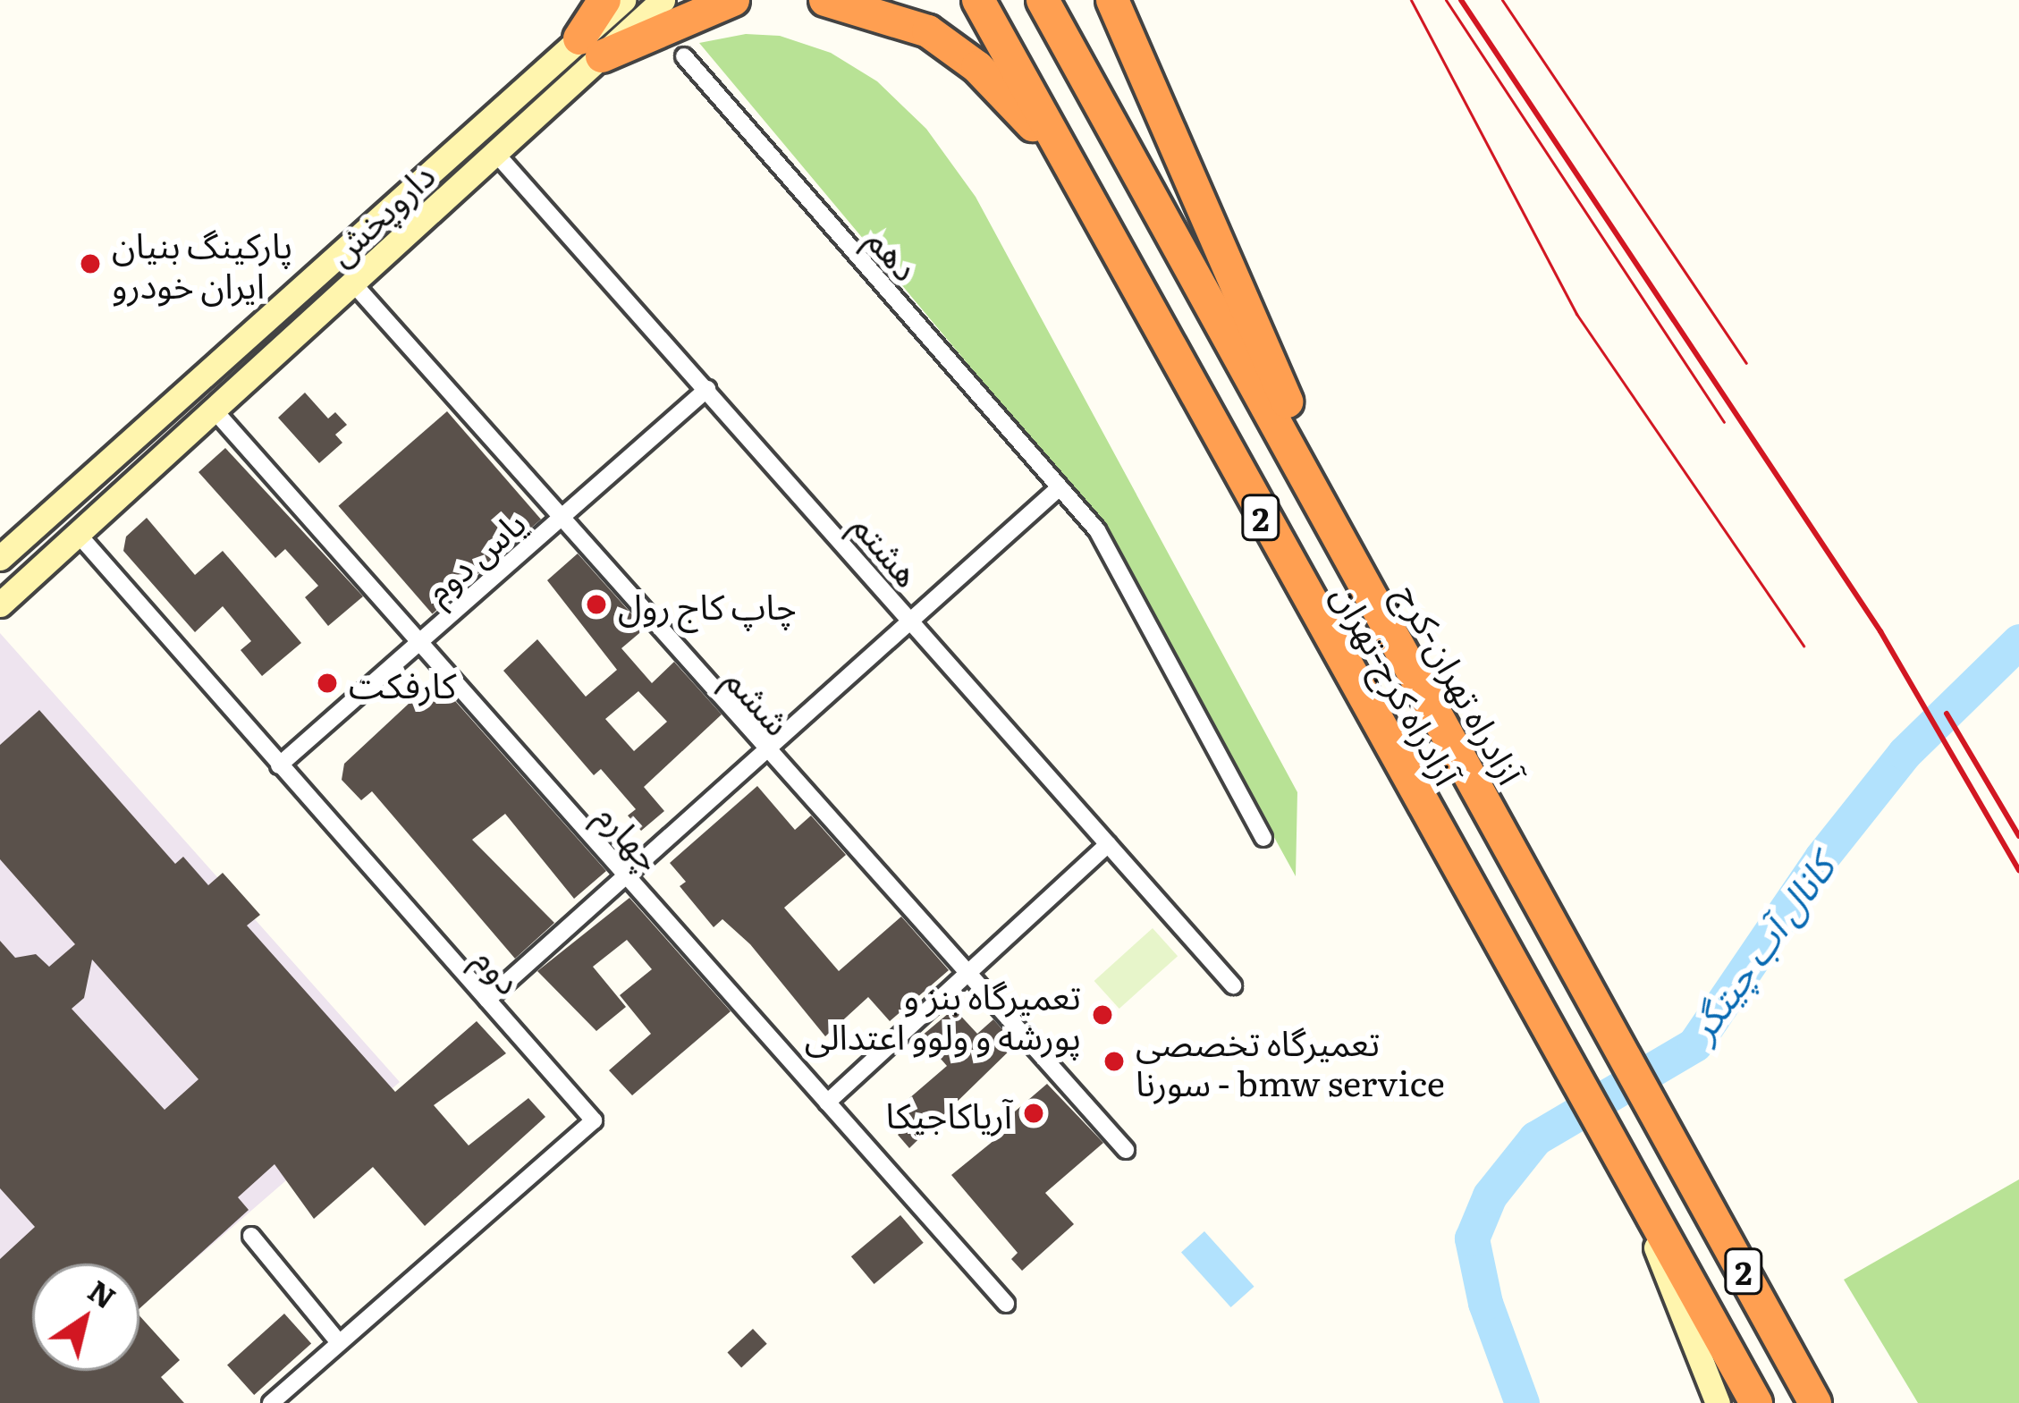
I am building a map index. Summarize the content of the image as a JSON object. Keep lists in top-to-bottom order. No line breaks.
{"streets":{"highway":["2","آزادراه تهران-کرج","آزادراه کرج-تهران"],"street":["داروپخش","دهم","هشتم","یاس دوم","ششم","چهارم","دوم"]},"crossings":[["داروپخش","هشتم"],["داروپخش","ششم"],["داروپخش","چهارم"],["داروپخش","دوم"],["هشتم","یاس دوم"],["یاس دوم","ششم"],["یاس دوم","چهارم"],["یاس دوم","دوم"]],"water":["کانال آب چیتگر"],"places":["پارکینگ بنیان ایران خودرو","چاپ کاج رول","کارفکت","تعمیرگاه بنز و پورشه و ولوو اعتدالی","تعمیرگاه تخصصی سورنا - bmw service","آریاکاجیکا"],"north":"top right"}
